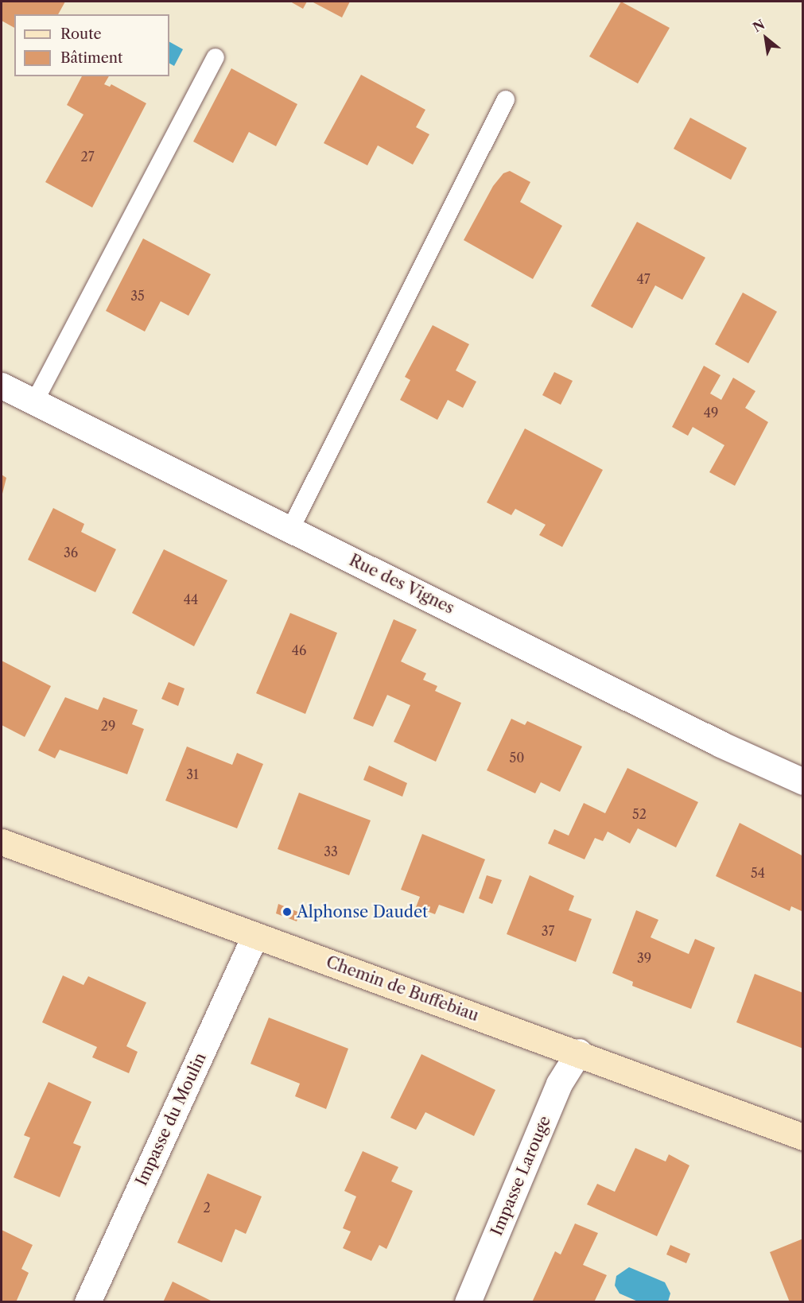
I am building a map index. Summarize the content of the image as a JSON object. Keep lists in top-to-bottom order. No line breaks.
{"streets":{"street":["Rue des Vignes","Chemin de Buffebiau","Impasse du Moulin","Impasse Larouge"]},"crossings":[["Chemin de Buffebiau","Impasse du Moulin"],["Chemin de Buffebiau","Impasse Larouge"]],"places":["Alphonse Daudet"],"house_numbers":["27","47","35","49","36","44","46","29","50","31","52","33","54","37","39","2"],"legend":["Route","Bâtiment"],"north":"top left"}
